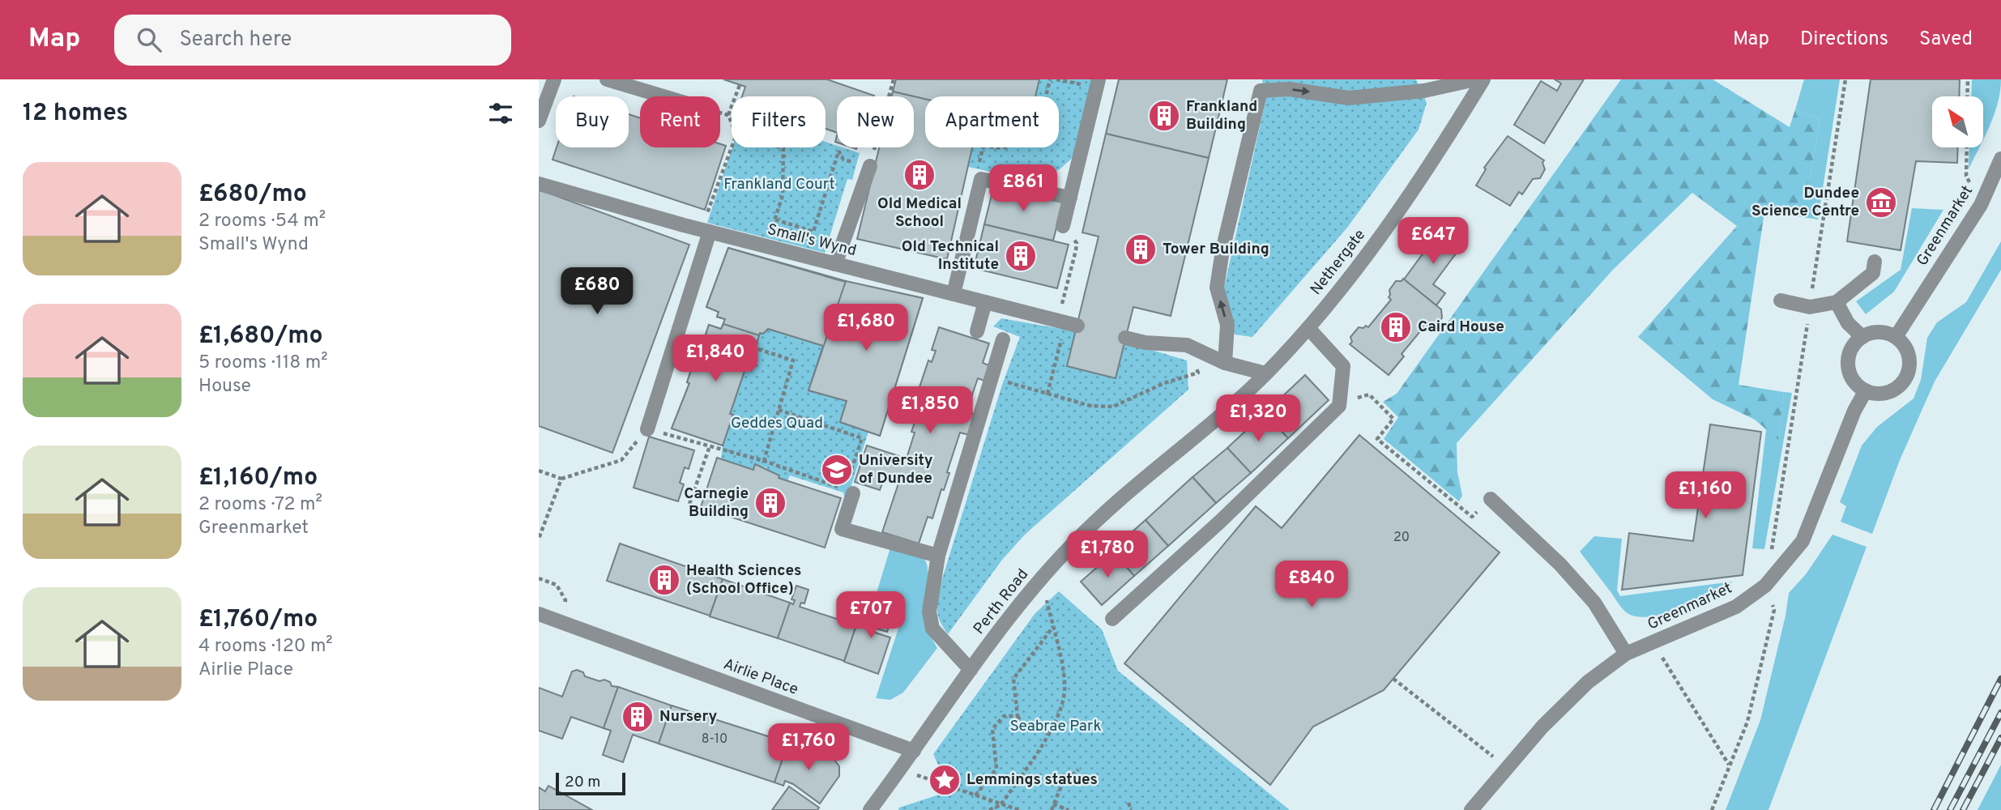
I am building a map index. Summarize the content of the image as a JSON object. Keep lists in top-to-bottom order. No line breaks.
{"streets":{"street":["Greenmarket","Small's Wynd","Nethergate","Perth Road","Airlie Place"]},"crossings":[["Nethergate","Perth Road"],["Perth Road","Airlie Place"]],"parks":["Frankland Court","Geddes Quad","Seabrae Park"],"places":{"building":["Frankland Building","Old Medical School","Tower Building","Old Technical Institute","Caird House","Carnegie Building","Health Sciences (School Office)","Nursery"],"museum":["Dundee Science Centre"],"school or university":["University of Dundee"],"place":["Lemmings statues"]},"house_numbers":["20","8-10"],"scale_bar":"20 m","north":"top left","page":{"header":"Map","search":"Search here","nav":["Map","Directions","Saved"],"heading":"12 homes","chip":["Buy","Rent","Filters","New","Apartment"],"list":[{"name":"£680/mo","note":"2 rooms · 54 m² · Small's Wynd"},{"name":"£1,680/mo","note":"5 rooms · 118 m² · House"},{"name":"£1,160/mo","note":"2 rooms · 72 m² · Greenmarket"},{"name":"£1,760/mo","note":"4 rooms · 120 m² · Airlie Place"}],"price":["£861","£647","£680","£1,680","£1,840","£1,850","£1,320","£1,160","£1,780","£840","£707","£1,760"],"scale":"20 m"}}
